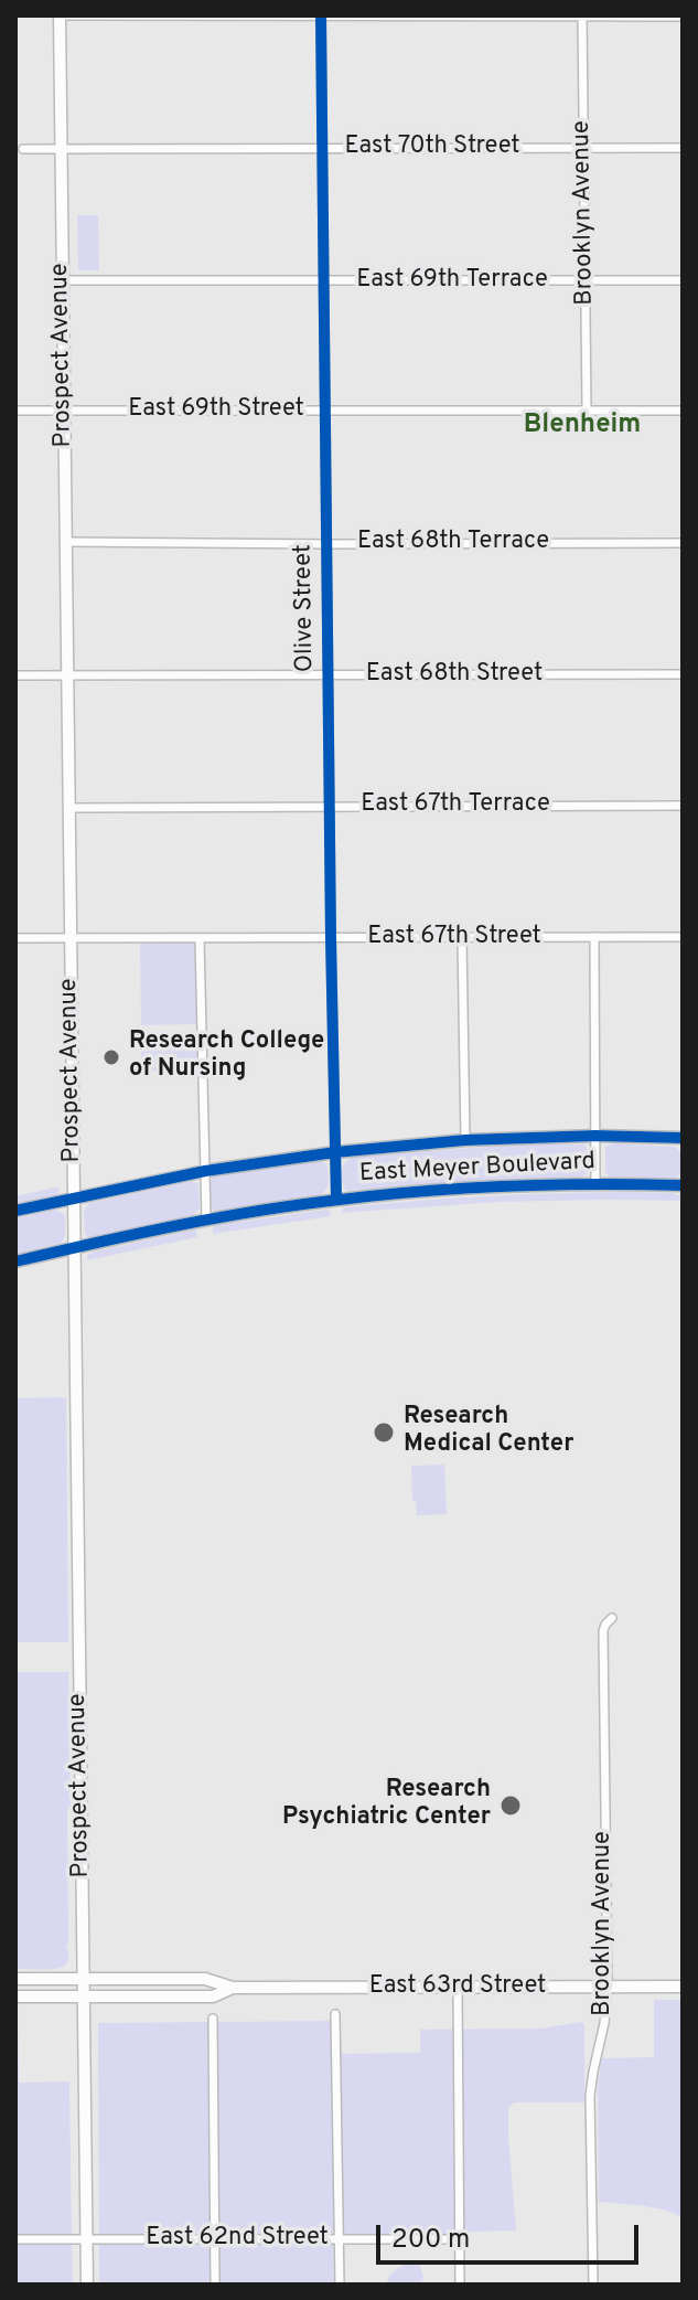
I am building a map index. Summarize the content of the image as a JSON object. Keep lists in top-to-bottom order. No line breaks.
{"streets":{"main road":["Prospect Avenue","East Meyer Boulevard","East 63rd Street"],"street":["East 70th Street","Brooklyn Avenue","East 69th Terrace","East 69th Street","East 68th Terrace","Olive Street","East 68th Street","East 67th Terrace","East 67th Street","East 62nd Street"]},"crossings":[["East 70th Street","Brooklyn Avenue"],["East 70th Street","Prospect Avenue"],["East 70th Street","Olive Street"],["Brooklyn Avenue","East 69th Terrace"],["Brooklyn Avenue","East 69th Street"],["Brooklyn Avenue","East 63rd Street"],["East 69th Terrace","Prospect Avenue"],["East 69th Terrace","Olive Street"],["Prospect Avenue","East 69th Street"],["Prospect Avenue","East 68th Terrace"],["Prospect Avenue","East 68th Street"],["Prospect Avenue","East 67th Terrace"],["Prospect Avenue","East 67th Street"],["Prospect Avenue","East Meyer Boulevard"],["Prospect Avenue","East 63rd Street"],["Prospect Avenue","East 62nd Street"],["East 69th Street","Olive Street"],["East 68th Terrace","Olive Street"],["Olive Street","East 68th Street"],["Olive Street","East 67th Terrace"],["Olive Street","East 67th Street"],["Olive Street","East Meyer Boulevard"]],"districts":["Blenheim"],"places":["Research College of Nursing","Research Medical Center","Research Psychiatric Center"],"scale_bar":"200 m"}
